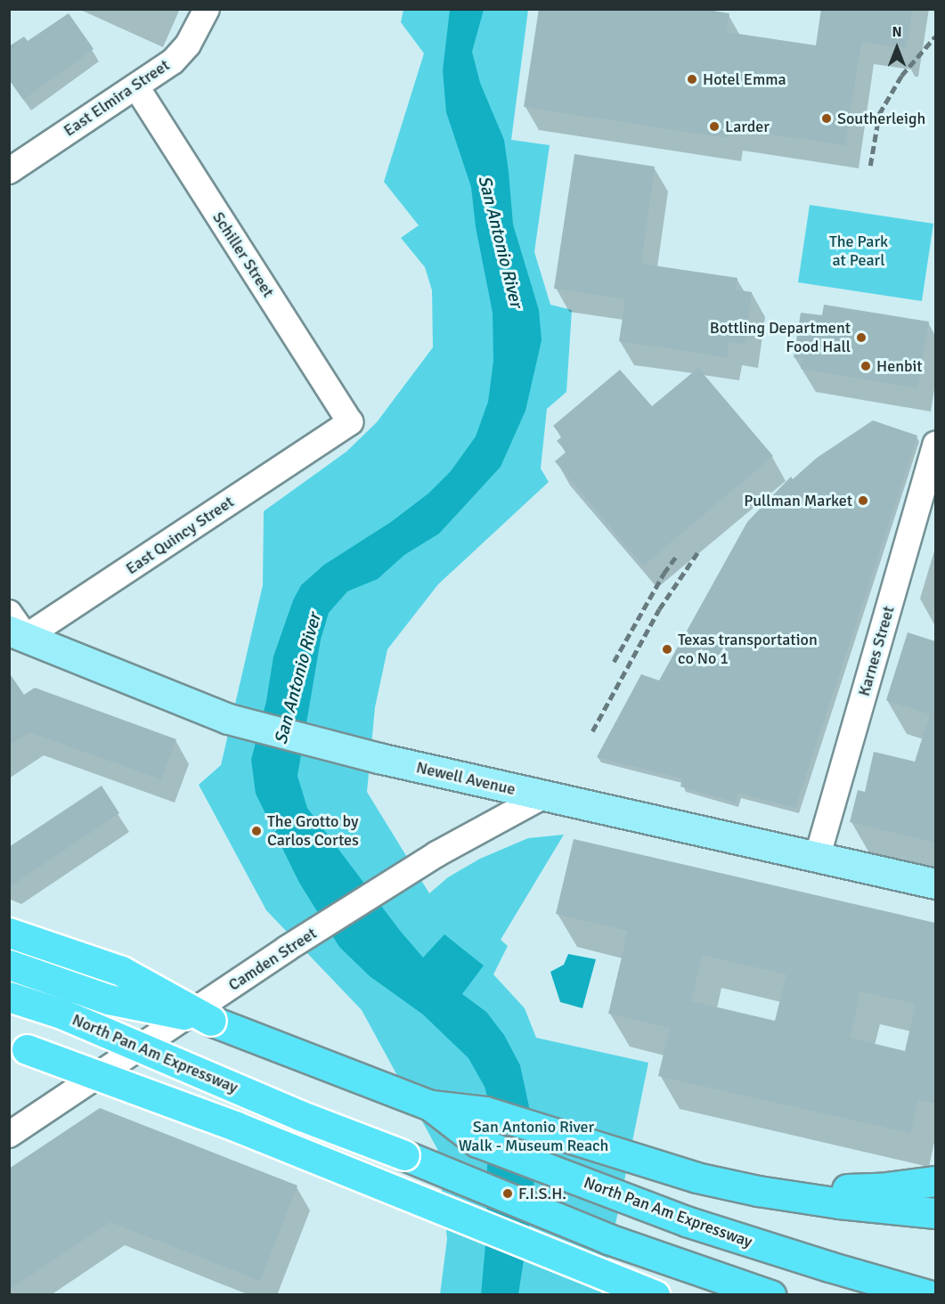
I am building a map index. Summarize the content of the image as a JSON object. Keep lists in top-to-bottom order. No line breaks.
{"streets":{"highway":["North Pan Am Expressway"],"main road":["Newell Avenue"],"street":["East Elmira Street","Schiller Street","East Quincy Street","Karnes Street","Camden Street"]},"crossings":[["East Elmira Street","Schiller Street"],["Schiller Street","East Quincy Street"],["East Quincy Street","Newell Avenue"],["Karnes Street","Newell Avenue"],["Newell Avenue","Camden Street"]],"water":["San Antonio River"],"parks":["The Park at Pearl","San Antonio River Walk - Museum Reach"],"places":["Hotel Emma","Southerleigh","Larder","Bottling Department Food Hall","Henbit","Pullman Market","Texas transportation co No 1","The Grotto by Carlos Cortes","F.I.S.H."],"north":"top"}
